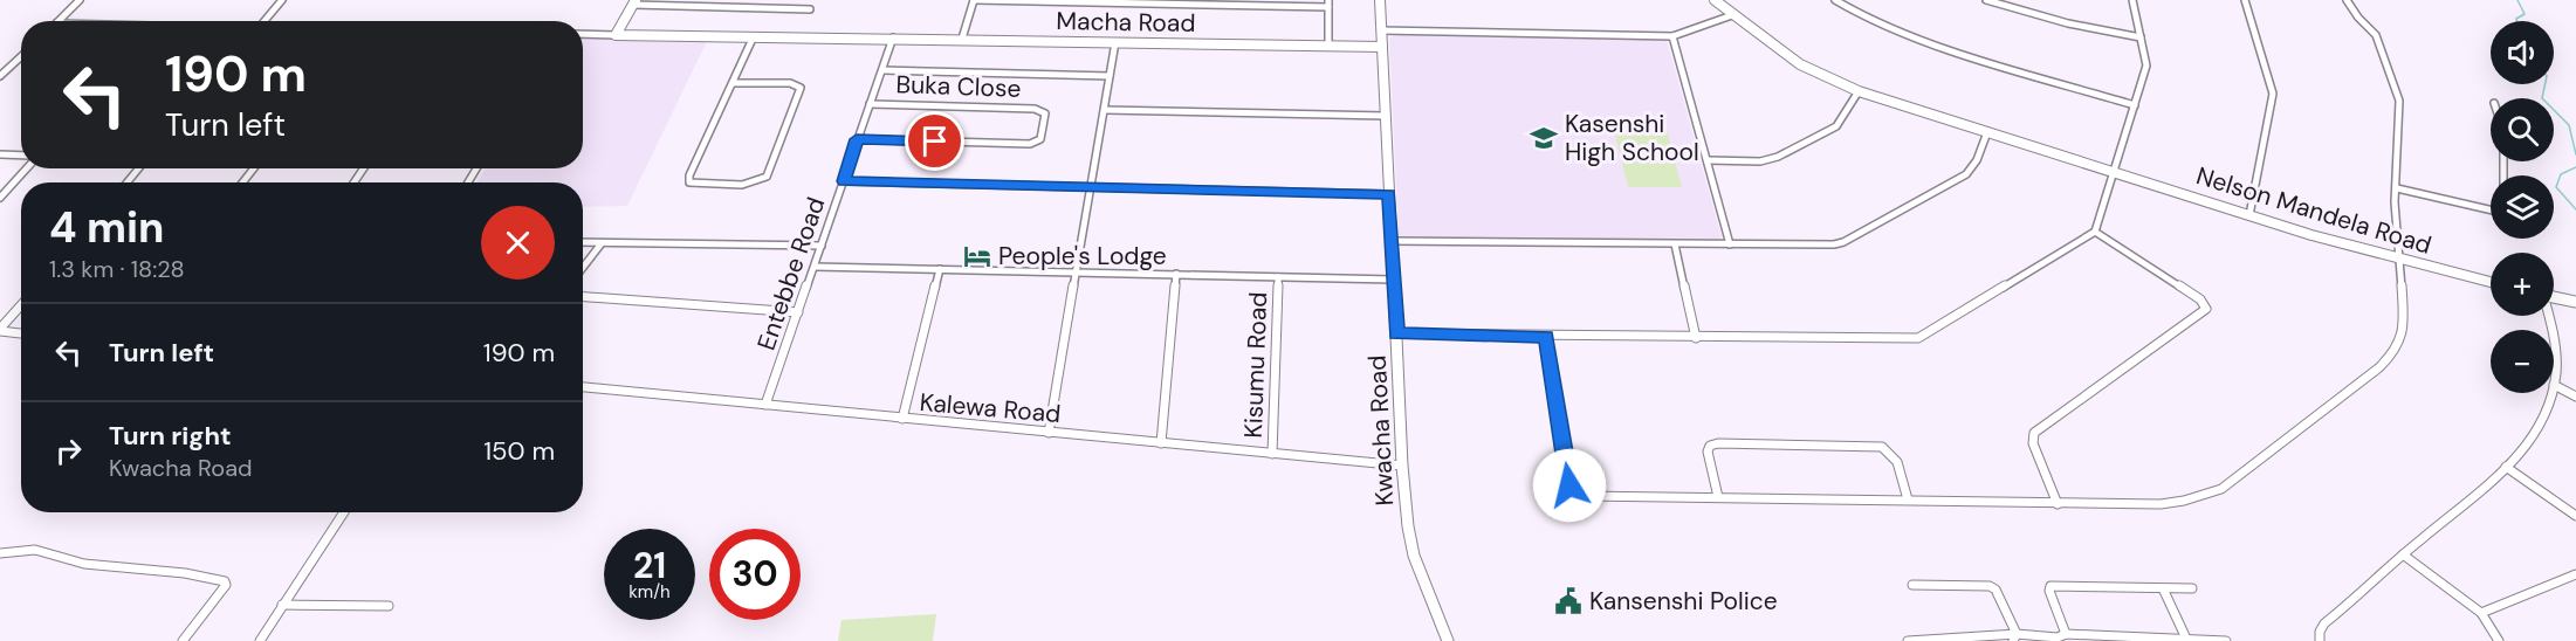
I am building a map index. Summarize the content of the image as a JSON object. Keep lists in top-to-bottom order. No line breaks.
{"streets":{"main road":["Macha Road","Nelson Mandela Road","Kwacha Road"],"street":["Buka Close","Entebbe Road","Kisumu Road","Kalewa Road"]},"crossings":[["Macha Road","Entebbe Road"],["Macha Road","Kwacha Road"],["Buka Close","Entebbe Road"],["Entebbe Road","Kalewa Road"],["Kisumu Road","Kalewa Road"],["Kalewa Road","Kwacha Road"]],"places":{"school or university":["Kasenshi High School"],"hotel":["People's Lodge"],"public building":["Kansenshi Police"]},"page":{"map_buttons":["+","−"],"turn":["190 m","Turn left"],"heading":["4 min","1.3 km · 18:28"],"list":[{"name":"Turn left","value":"190 m"},{"name":"Turn right","note":"Kwacha Road","value":"150 m"}],"speed":"21 km/h","limit":"30"}}
